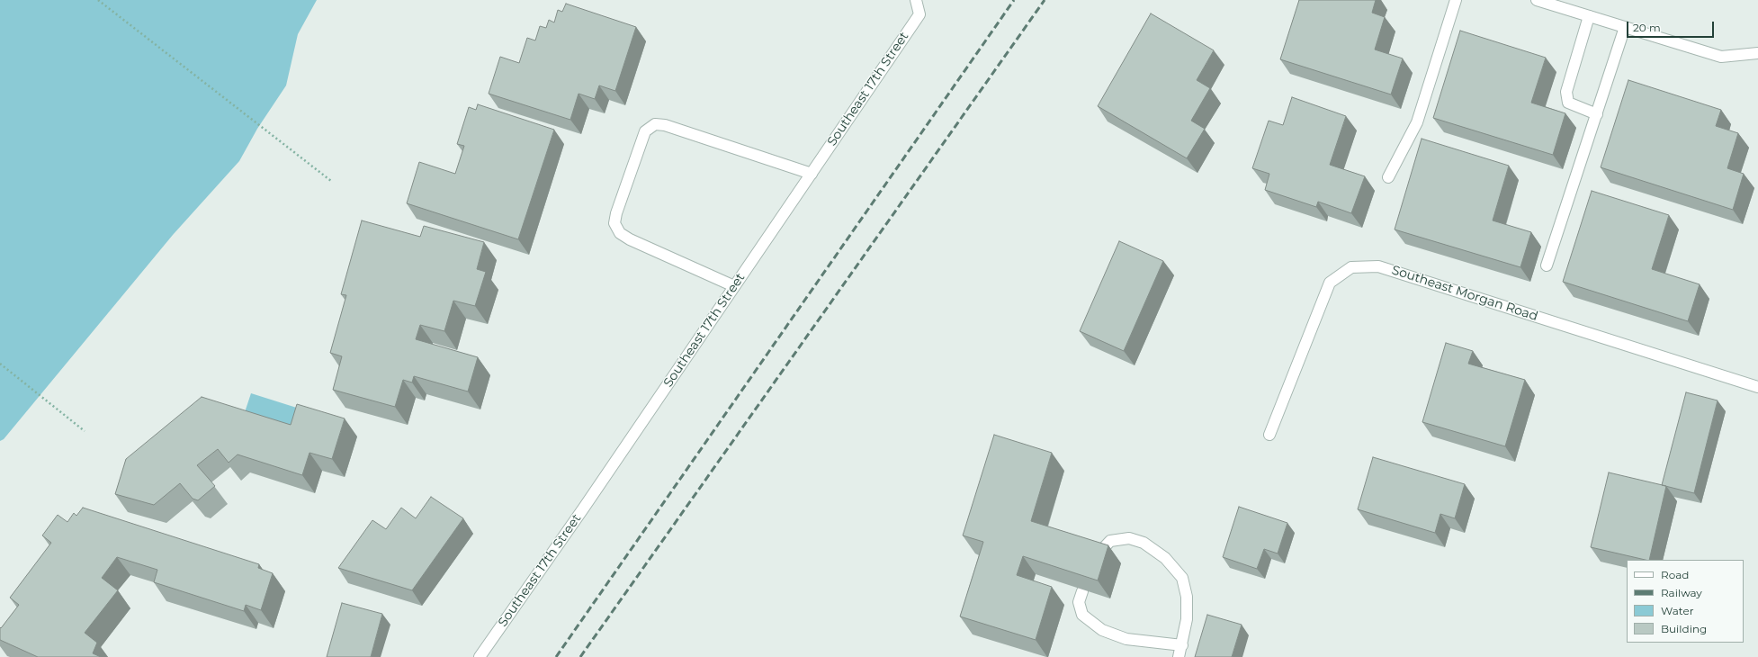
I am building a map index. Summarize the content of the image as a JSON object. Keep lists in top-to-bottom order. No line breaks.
{"streets":{"street":["Southeast 17th Street","Southeast Morgan Road"]},"legend":["Road","Railway","Water","Building"],"scale_bar":"20 m"}
